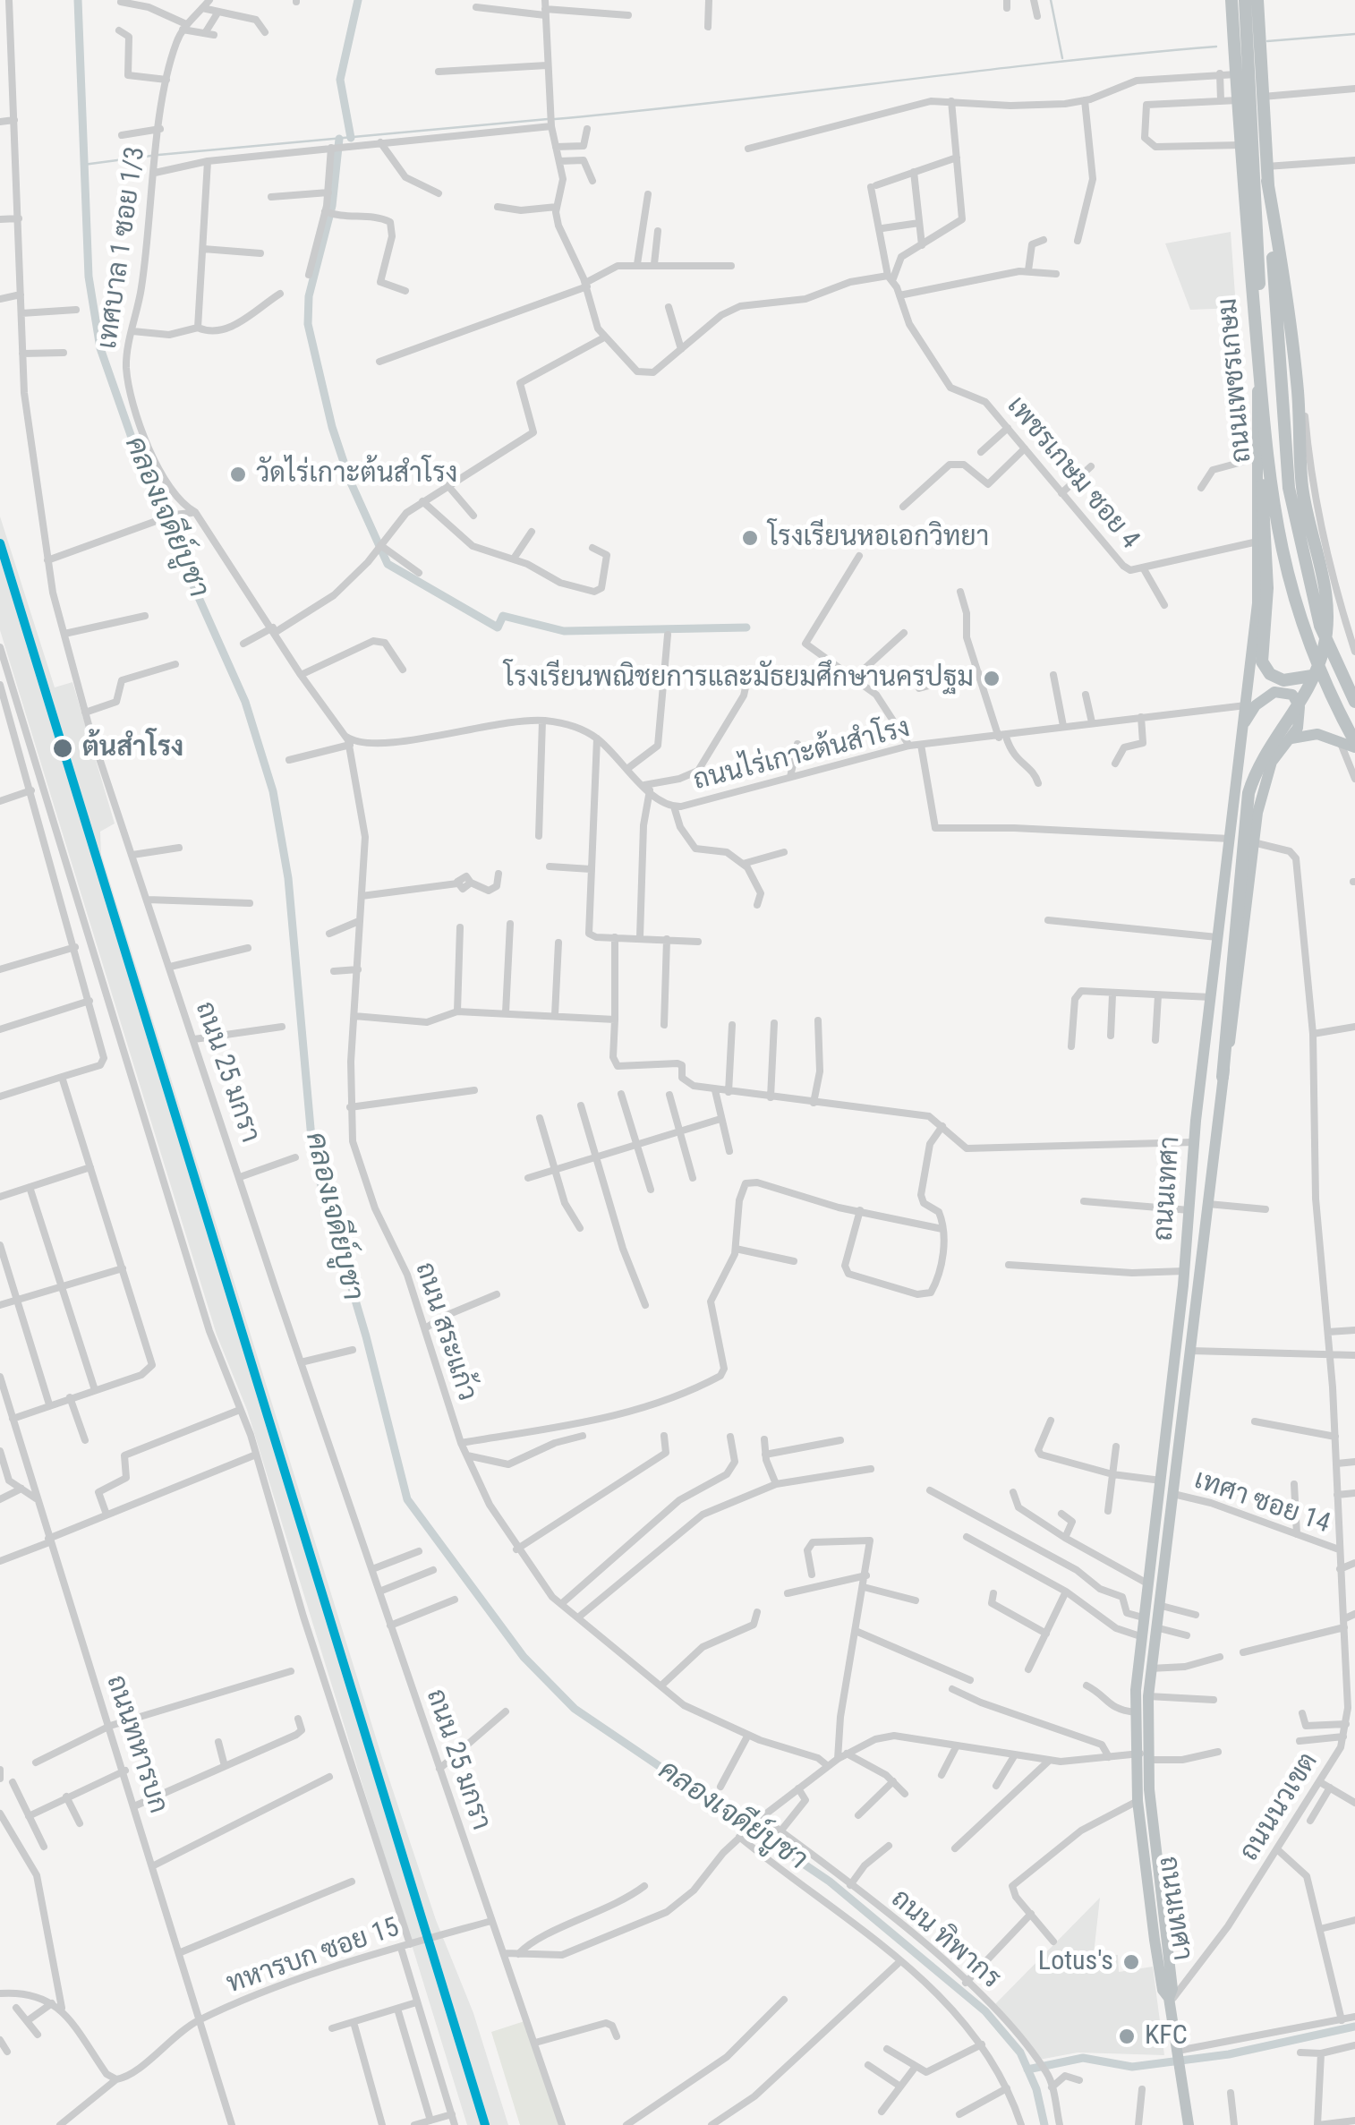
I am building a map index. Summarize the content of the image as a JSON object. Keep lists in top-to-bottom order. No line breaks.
{"streets":{"highway":["ถนนเพชรเกษม"],"main road":["ถนนเทศา"],"street":["เทศบาล 1 ซอย 1/3","เพชรเกษม ซอย 4","ถนนไร่เกาะต้นสำโรง","ถนน 25 มกรา","ถนน สระแก้ว","เทศา ซอย 14","ถนนทหารบก","ถนนนวเขต","ถนน ทิพากร","ทหารบก ซอย 15"]},"crossings":[["ถนนเพชรเกษม","ถนนเทศา"],["เพชรเกษม ซอย 4","ถนนเทศา"],["ถนนไร่เกาะต้นสำโรง","ถนนเทศา"],["ถนนไร่เกาะต้นสำโรง","ถนน สระแก้ว"],["ถนน 25 มกรา","ทหารบก ซอย 15"],["ถนนเทศา","เทศา ซอย 14"],["ถนนเทศา","ถนนนวเขต"],["เทศา ซอย 14","ถนนนวเขต"],["ถนนทหารบก","ทหารบก ซอย 15"]],"water":["คลองเจดีย์บูชา"],"places":["วัดไร่เกาะต้นสำโรง","โรงเรียนหอเอกวิทยา","โรงเรียนพณิชยการและมัธยมศึกษานครปฐม","ต้นสำโรง","Lotus's","KFC"]}
